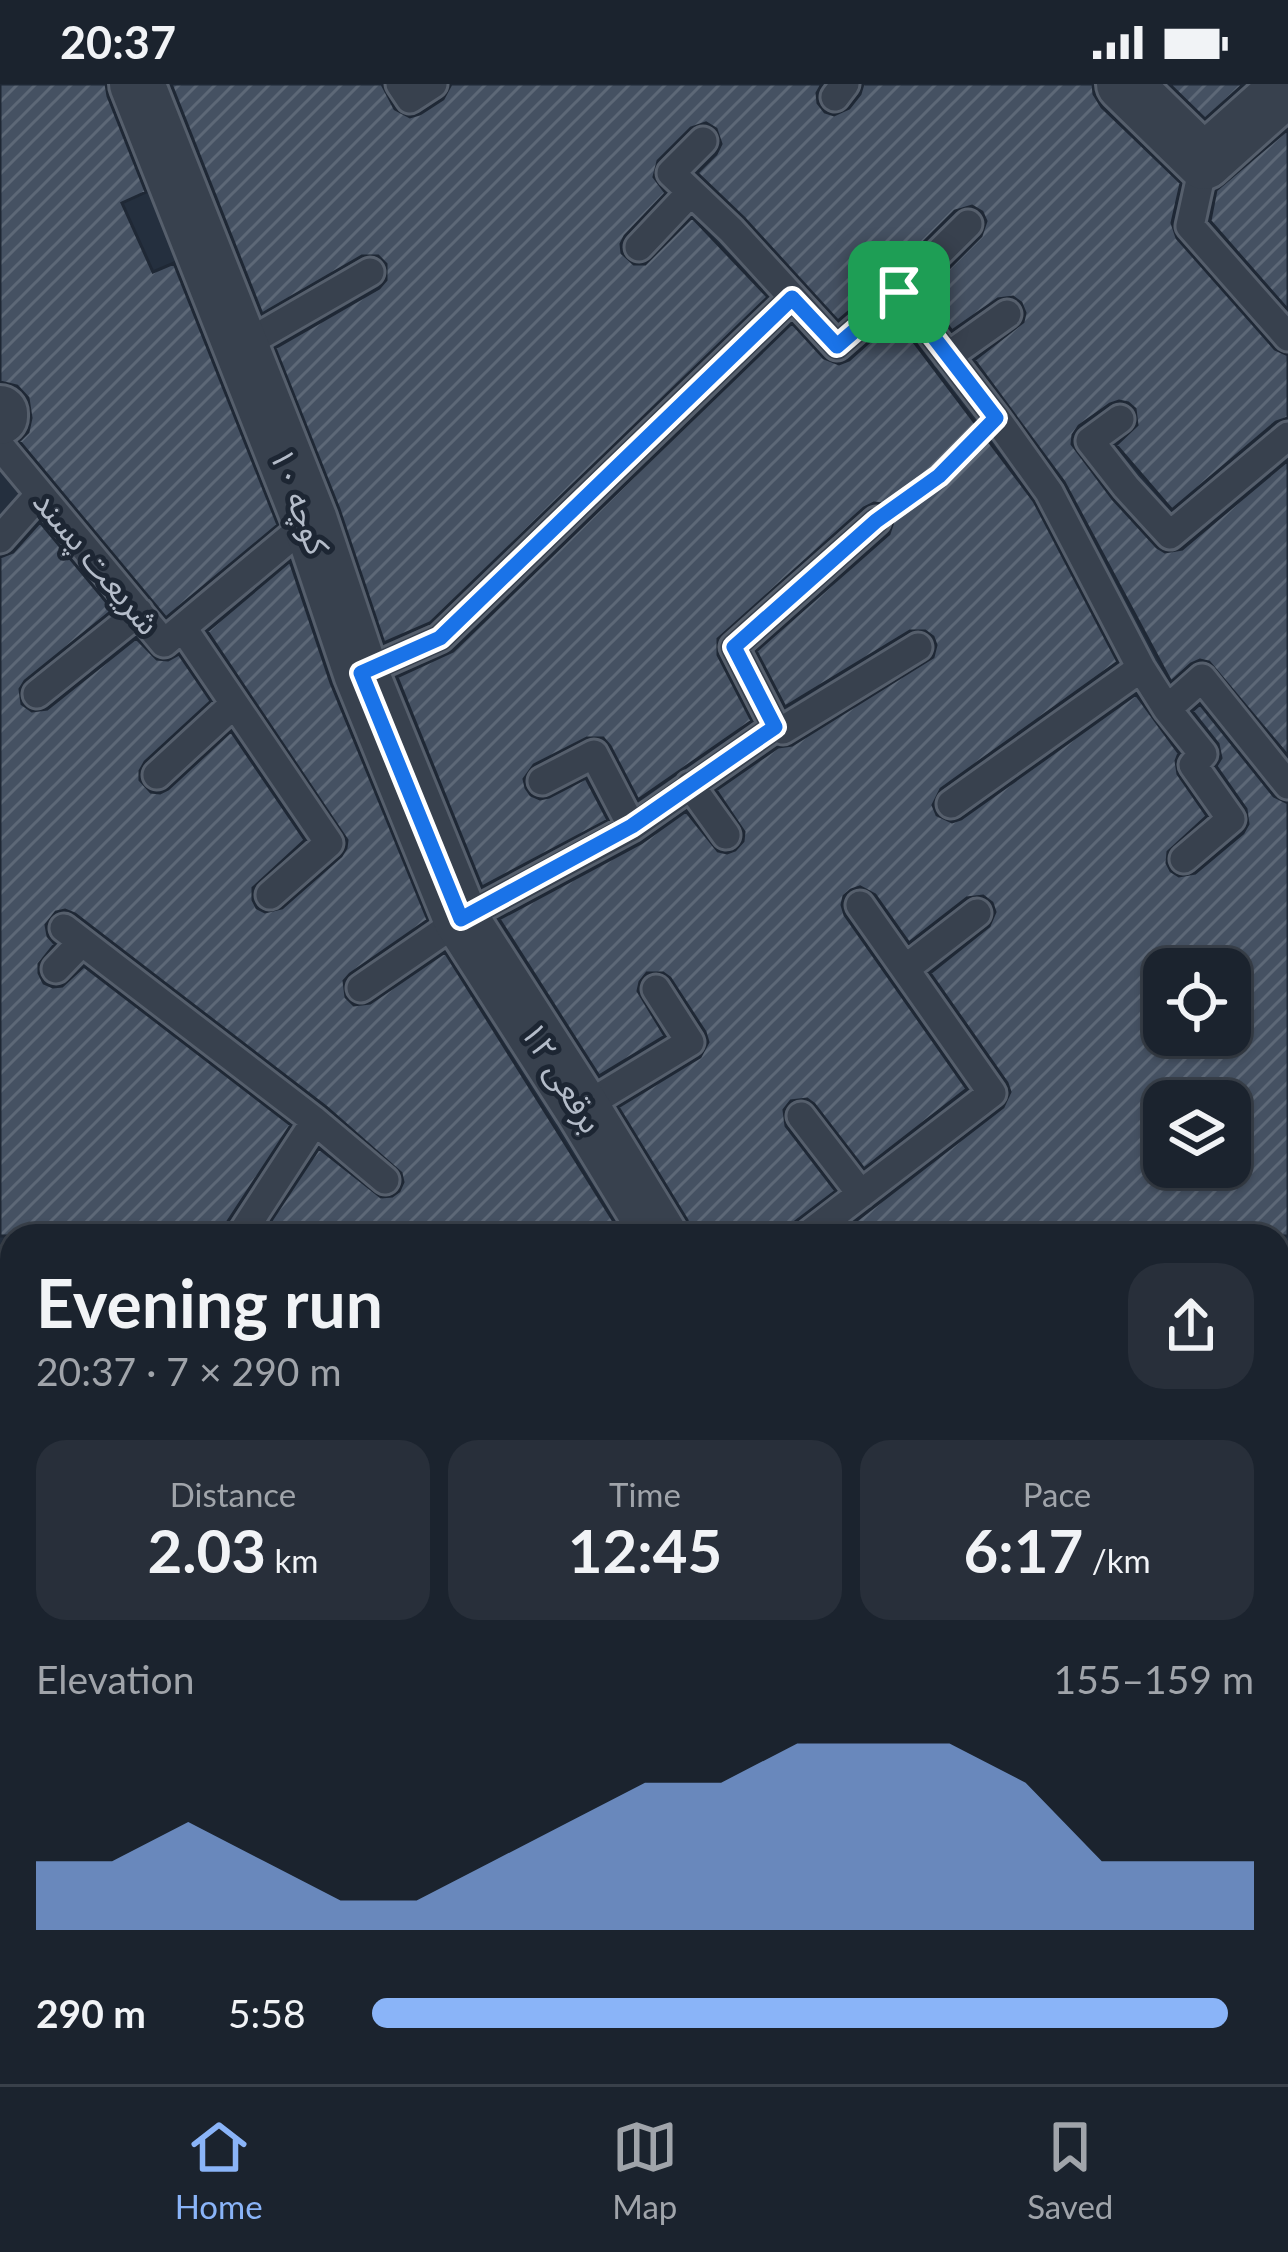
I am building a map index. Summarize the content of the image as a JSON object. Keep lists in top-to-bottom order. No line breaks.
{"streets":{"street":["کوچه ۱۰","برقعی ۱۲"],"lane":["شریعت پسند"]},"crossings":[["کوچه ۱۰","شریعت پسند"],["کوچه ۱۰","برقعی ۱۲"]],"page":{"status":"20:37","heading":["Evening run","20:37 · 7 × 290 m"],"stats":[["Distance","2.03 km"],["Time","12:45"],["Pace","6:17 /km"]],"chart":["Elevation","155–159 m"],"list":[{"name":"290 m","note":"5:58"}],"tabs":["Home","Map","Saved"]}}
